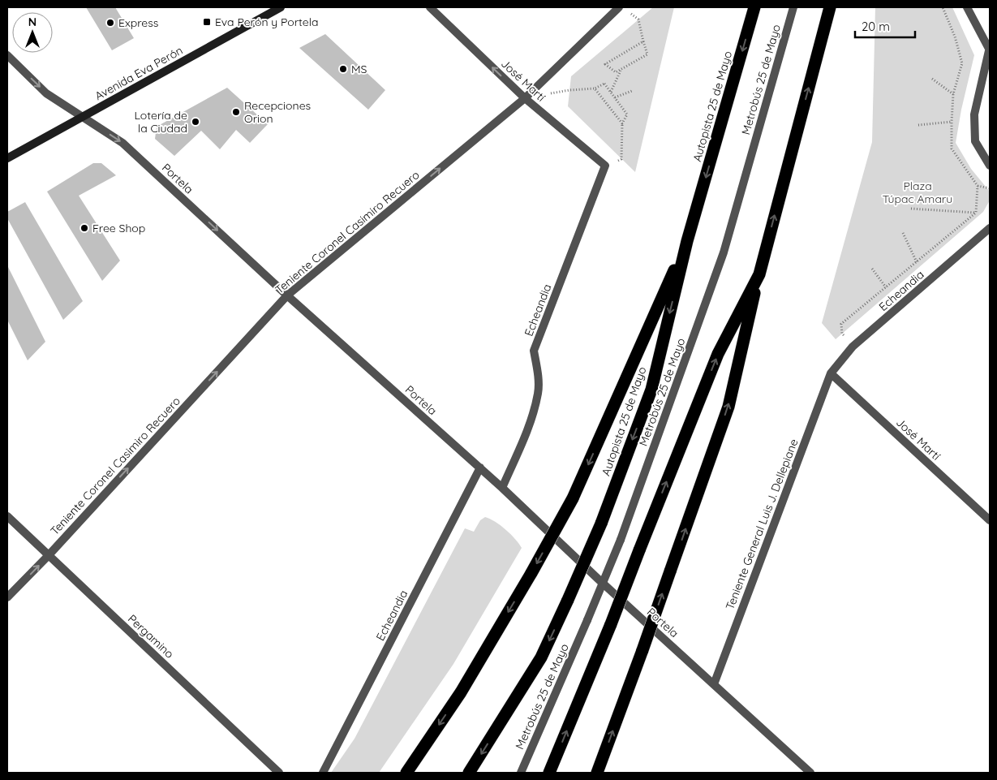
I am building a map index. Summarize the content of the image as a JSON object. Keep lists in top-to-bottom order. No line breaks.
{"streets":{"highway":["Autopista 25 de Mayo"],"main road":["Avenida Eva Perón"],"street":["Metrobús 25 de Mayo","José Martí","Portela","Teniente Coronel Casimiro Recuero","Echeandia","Teniente General Luis J. Dellepiane","Pergamino"]},"crossings":[["Avenida Eva Perón","Portela"],["José Martí","Teniente Coronel Casimiro Recuero"],["José Martí","Echeandia"],["José Martí","Teniente General Luis J. Dellepiane"],["Portela","Teniente Coronel Casimiro Recuero"],["Portela","Echeandia"],["Portela","Teniente General Luis J. Dellepiane"],["Teniente Coronel Casimiro Recuero","Pergamino"],["Echeandia","Teniente General Luis J. Dellepiane"]],"one_way":["Teniente Coronel Casimiro Recuero"],"parks":["Plaza Túpac Amaru"],"places":{"transit":["Eva Perón y Portela"],"other":["Express","MS","Recepciones Orion","Lotería de la Ciudad","Free Shop"]},"scale_bar":"20 m","north":"top"}
